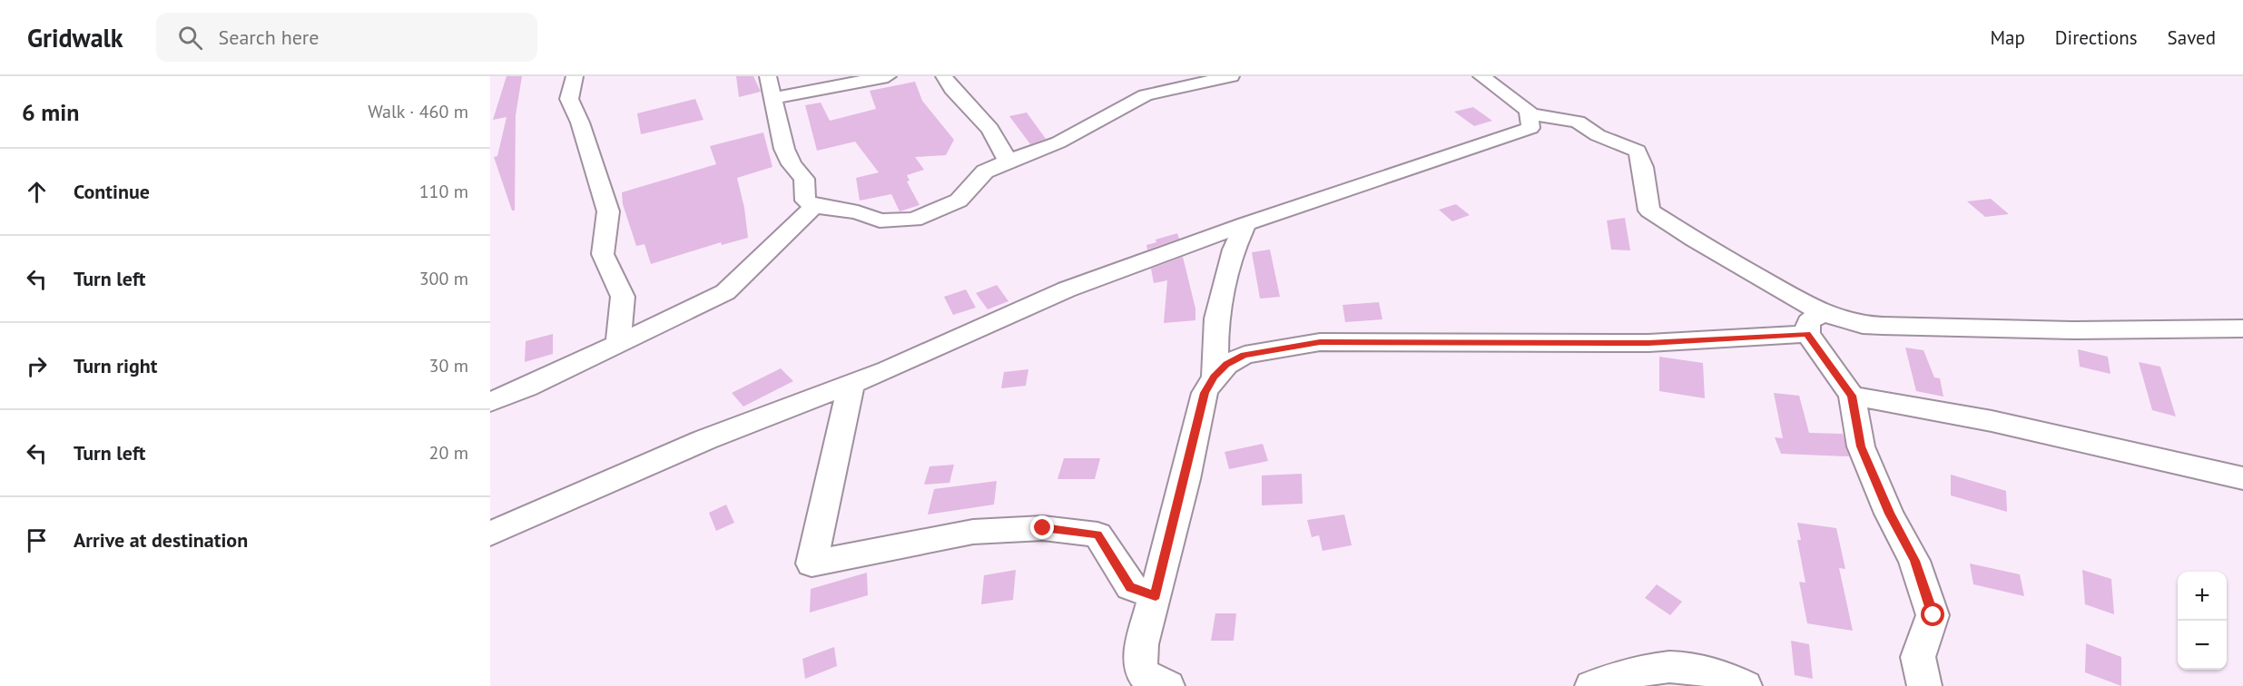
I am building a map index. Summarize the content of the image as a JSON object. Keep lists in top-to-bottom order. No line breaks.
{"page":{"header":"Gridwalk","search":"Search here","nav":["Map","Directions","Saved"],"heading":["6 min","Walk · 460 m"],"list":[["Continue","110 m"],["Turn left","300 m"],["Turn right","30 m"],["Turn left","20 m"],"Arrive at destination"],"map_buttons":["+","−"]}}
